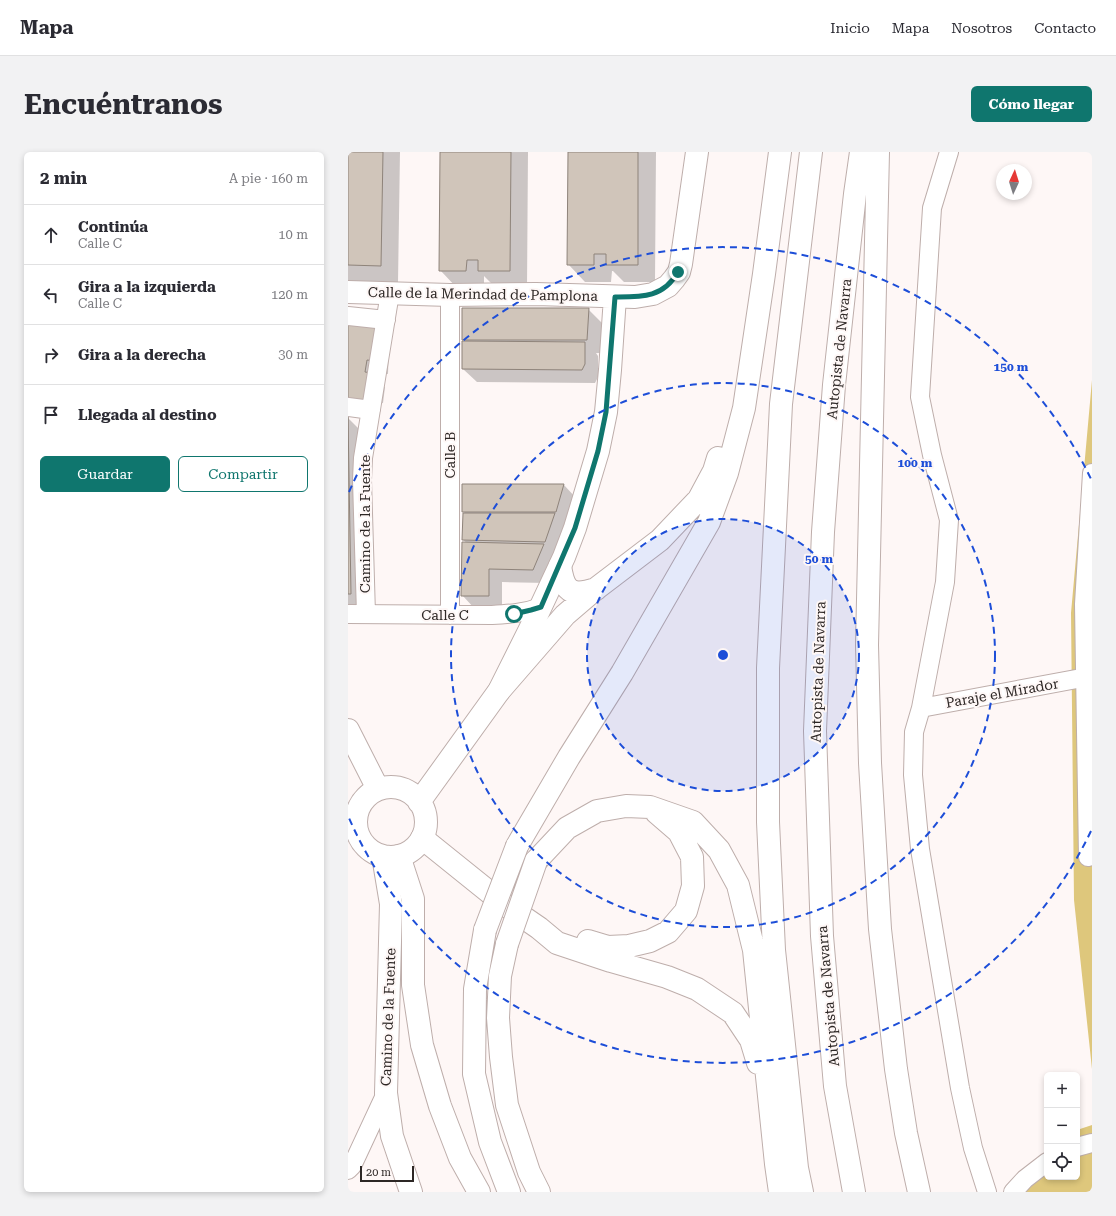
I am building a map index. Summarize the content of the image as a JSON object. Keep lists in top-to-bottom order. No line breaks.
{"streets":{"main road":["Calle de la Merindad de Pamplona","Autopista de Navarra","Camino de la Fuente"],"street":["Calle B","Calle C","Paraje el Mirador"]},"crossings":[["Calle de la Merindad de Pamplona","Calle B"],["Calle de la Merindad de Pamplona","Camino de la Fuente"],["Calle B","Calle C"],["Camino de la Fuente","Calle C"]],"scale_bar":"20 m","north":"top","page":{"header":"Mapa","nav":["Inicio","Mapa","Nosotros","Contacto"],"buttons":["Cómo llegar",["Guardar","Compartir"]],"title":"Encuéntranos","heading":["2 min","A pie · 160 m"],"list":[["Continúa","Calle C","10 m"],["Gira a la izquierda","Calle C","120 m"],["Gira a la derecha","30 m"],"Llegada al destino"],"map_buttons":["+","−"],"scale":"20 m"},"rings":["150 m","100 m","50 m"]}
